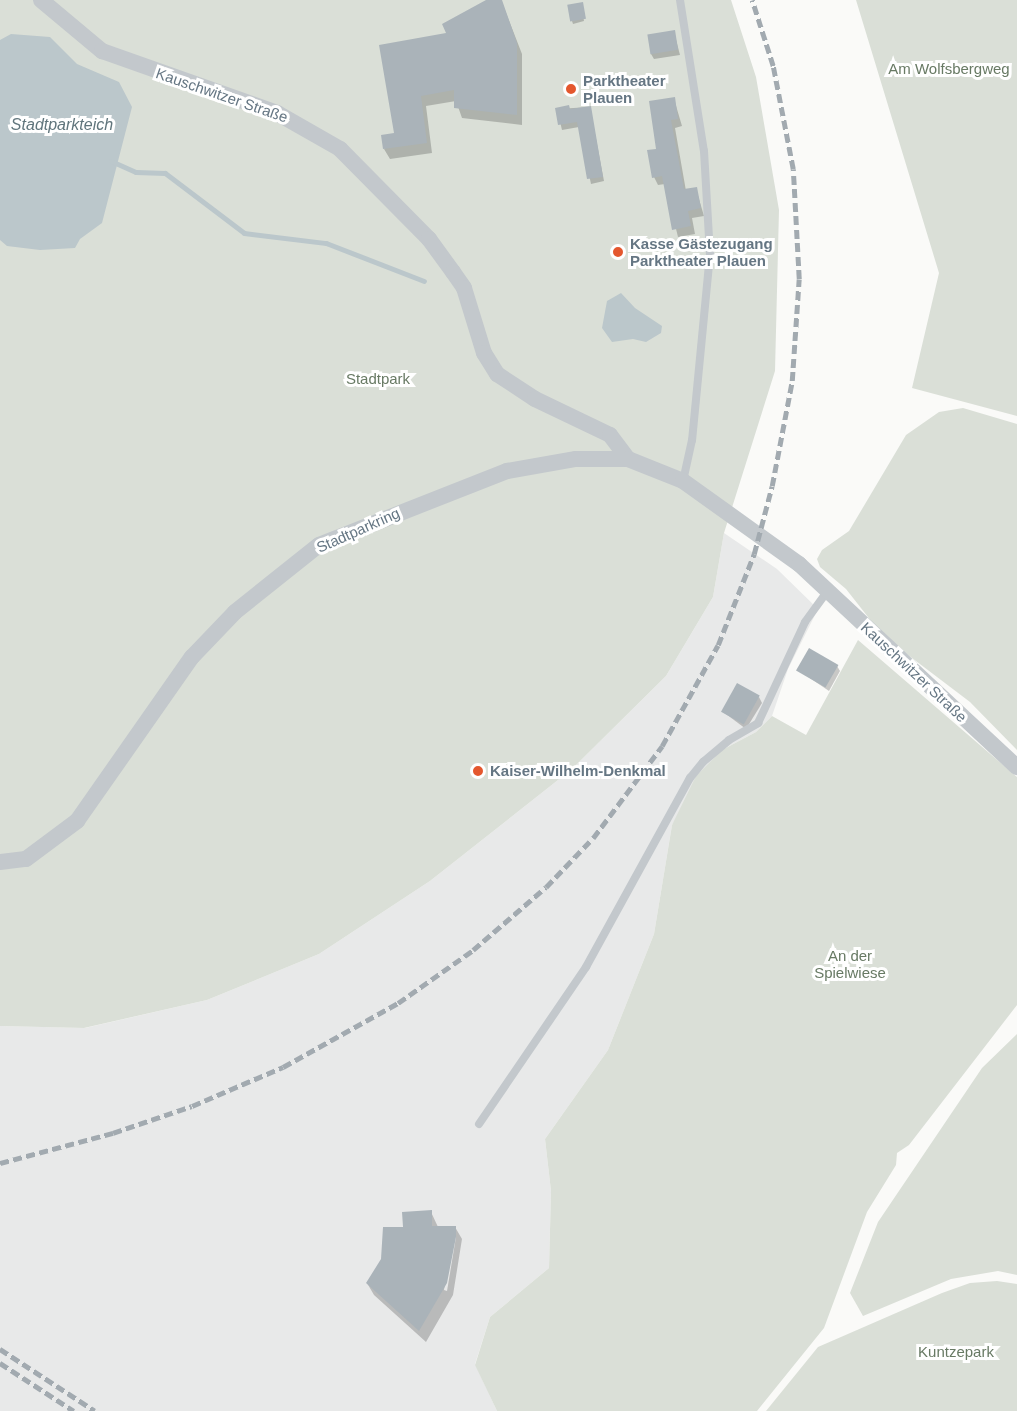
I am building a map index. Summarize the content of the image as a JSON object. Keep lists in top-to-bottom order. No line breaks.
{"streets":{"street":["Kauschwitzer Straße","Stadtparkring"]},"crossings":[["Kauschwitzer Straße","Stadtparkring"]],"water":["Stadtparkteich"],"parks":["Am Wolfsbergweg","Stadtpark","An der Spielwiese","Kuntzepark"],"places":["Parktheater Plauen","Kasse Gästezugang Parktheater Plauen","Kaiser-Wilhelm-Denkmal"]}
